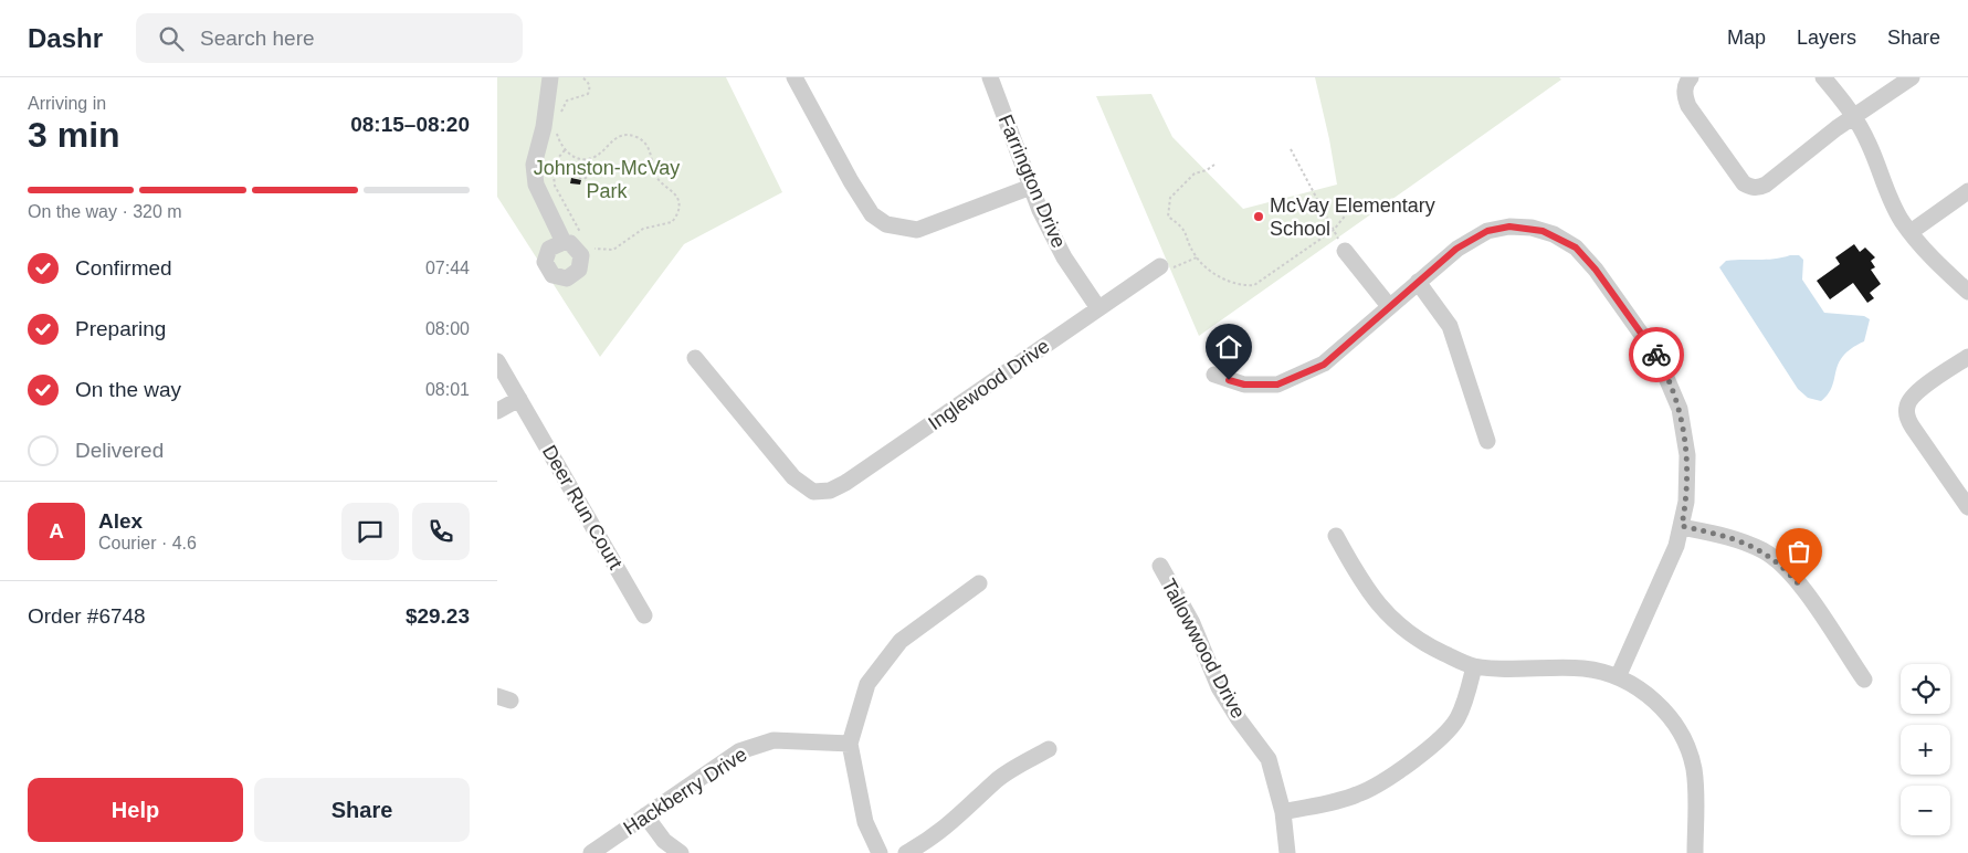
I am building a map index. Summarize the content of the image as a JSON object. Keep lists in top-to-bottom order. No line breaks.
{"streets":{"street":["Farrington Drive","Inglewood Drive","Deer Run Court","Tallowwood Drive","Hackberry Drive"]},"crossings":[["Farrington Drive","Inglewood Drive"]],"parks":["Johnston-McVay Park"],"places":["McVay Elementary School"],"page":{"header":"Dashr","search":"Search here","nav":["Map","Layers","Share"],"heading":["3 min","Arriving in","08:15–08:20"],"panel":["Alex","Courier · 4.6","Order #6748","$29.23"],"bar":"On the way · 320 m","list":[["Confirmed","07:44"],["Preparing","08:00"],["On the way","08:01"],"Delivered"],"round":"A","map_buttons":["+","−"],"buttons":["Help","Share"]}}
